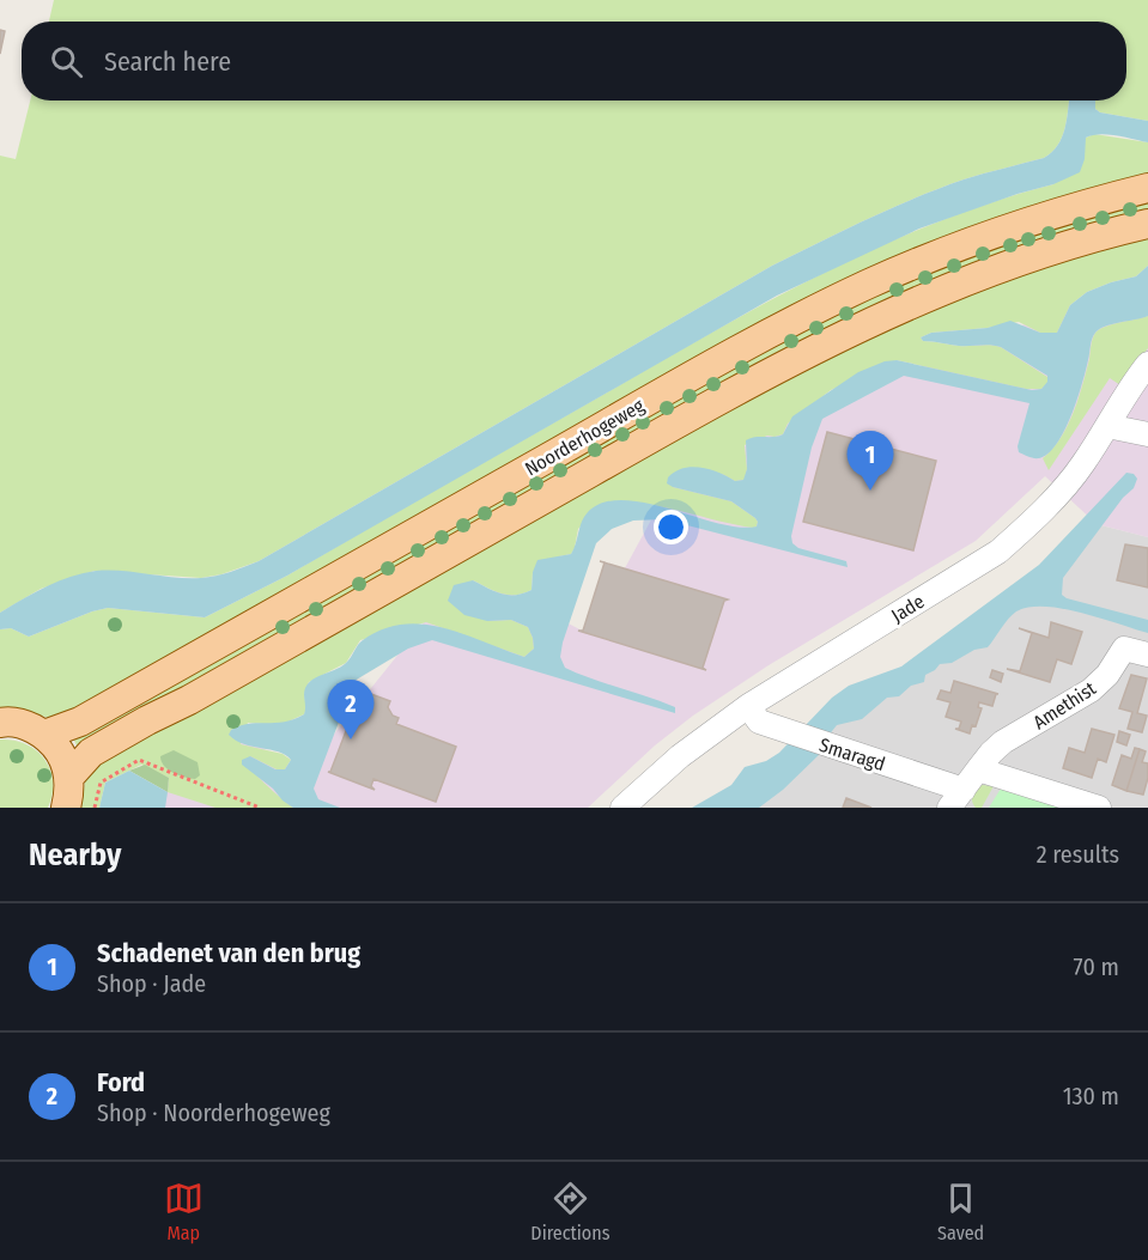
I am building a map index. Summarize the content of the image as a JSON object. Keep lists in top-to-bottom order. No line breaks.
{"streets":{"main road":["Noorderhogeweg"],"street":["Jade","Amethist","Smaragd"]},"crossings":[["Jade","Smaragd"],["Amethist","Smaragd"]],"page":{"search":"Search here","pins":["1","2"],"heading":["Nearby","2 results"],"list":[{"mark":"1","name":"Schadenet van den brug","note":"Shop · Jade","value":"70 m"},{"mark":"2","name":"Ford","note":"Shop · Noorderhogeweg","value":"130 m"}],"nav":["Map","Directions","Saved"]}}
